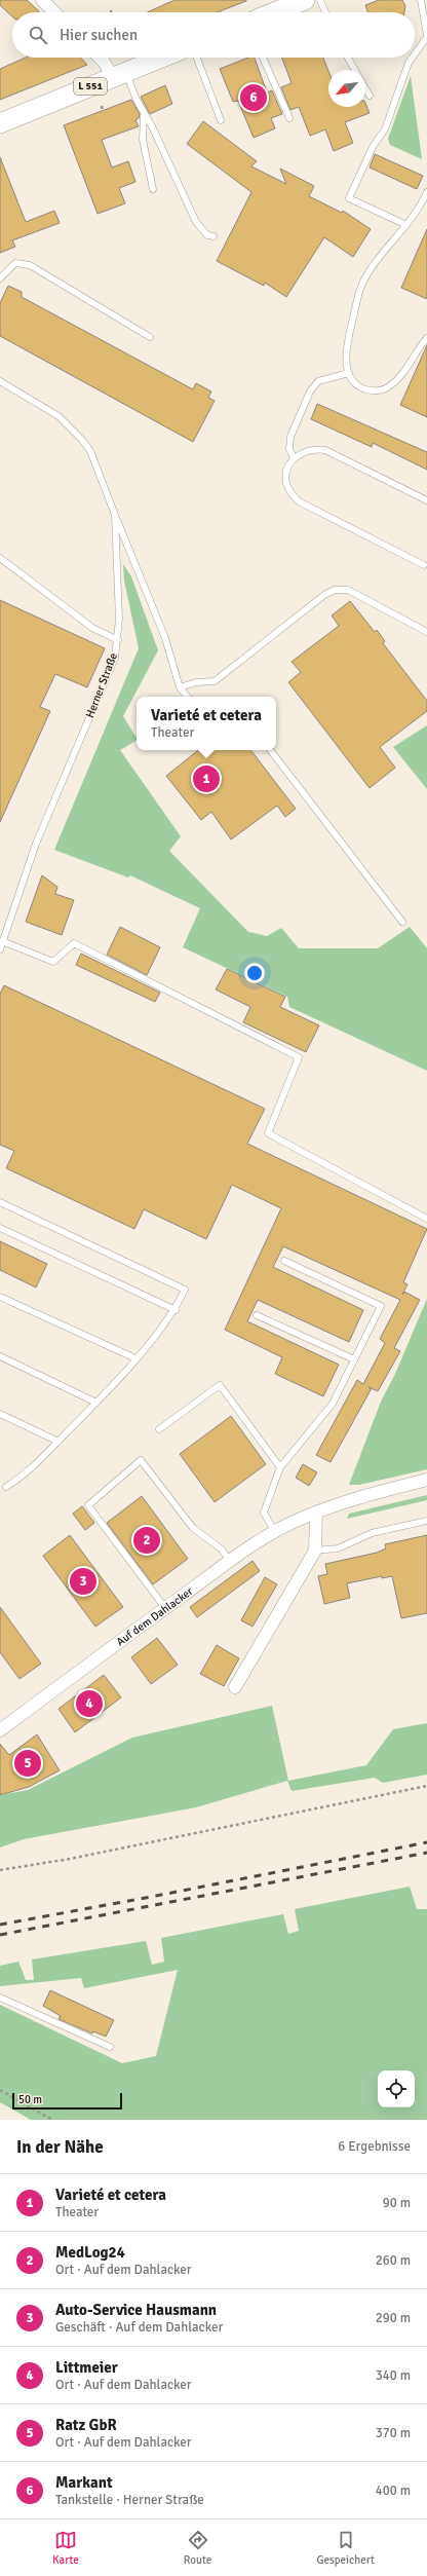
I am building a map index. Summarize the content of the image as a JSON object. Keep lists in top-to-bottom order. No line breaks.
{"streets":{"main road":["L 551"],"street":["Auf dem Dahlacker"],"lane":["Herner Straße"]},"scale_bar":"50 m","north":"bottom left","page":{"search":"Hier suchen","pins":["6","1","2","3","4","5"],"popup":["Varieté et cetera","Theater"],"scale":"50 m","heading":["In der Nähe","6 Ergebnisse"],"list":[{"mark":"1","name":"Varieté et cetera","note":"Theater","value":"90 m"},{"mark":"2","name":"MedLog24","note":"Ort · Auf dem Dahlacker","value":"260 m"},{"mark":"3","name":"Auto-Service Hausmann","note":"Geschäft · Auf dem Dahlacker","value":"290 m"},{"mark":"4","name":"Littmeier","note":"Ort · Auf dem Dahlacker","value":"340 m"},{"mark":"5","name":"Ratz GbR","note":"Ort · Auf dem Dahlacker","value":"370 m"},{"mark":"6","name":"Markant","note":"Tankstelle · Herner Straße","value":"400 m"}],"nav":["Karte","Route","Gespeichert"]}}
